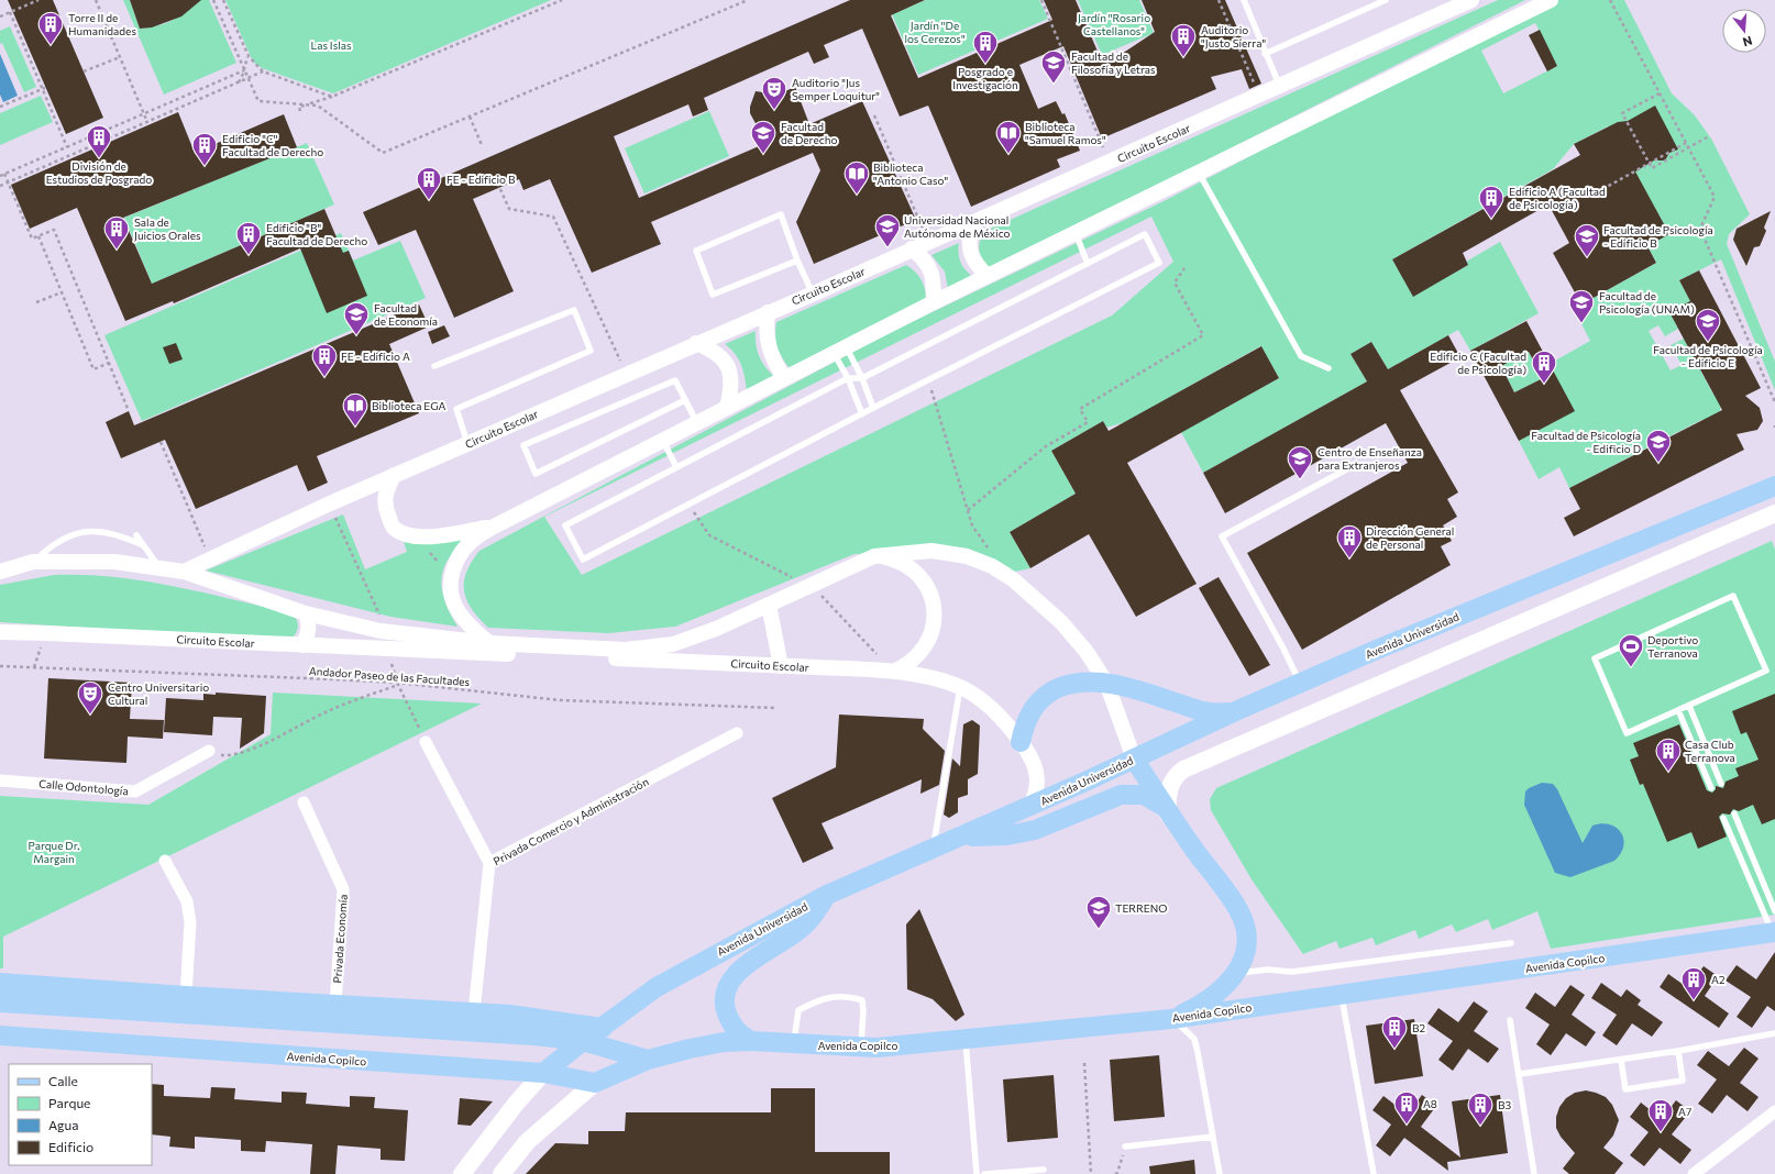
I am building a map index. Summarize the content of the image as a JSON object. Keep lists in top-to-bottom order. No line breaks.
{"streets":{"main road":["Avenida Universidad","Avenida Copilco"],"street":["Circuito Escolar","Calle Odontología","Privada Comercio y Administración","Privada Economía"],"path":["Andador Paseo de las Facultades"]},"crossings":[["Circuito Escolar","Avenida Universidad"],["Avenida Universidad","Avenida Copilco"]],"parks":["Jardín \"Rosario Castellanos\"","Jardín \"De los Cerezos\"","Las Islas","Parque Dr. Margain"],"places":{"building":["Torre II de Humanidades","Auditorio \"Justo Sierra\"","Posgrado e Investigación","División de Estudios de Posgrado","Edificio \"C\" Facultad de Derecho","FE - Edificio B","Edificio A (Facultad de Psicología)","Sala de Juicios Orales","Edificio \"B\" Facultad de Derecho","FE - Edificio A","Edificio C (Facultad de Psicología)","Dirección General de Personal","Casa Club Terranova","A2","B2","A8","B3","A7"],"school or university":["Facultad de Filosofía y Letras","Facultad de Derecho","Universidad Nacional Autónoma de México","Facultad de Psicología - Edificio B","Facultad de Psicología (UNAM)","Facultad de Economía","Facultad de Psicología - Edificio E","Facultad de Psicología - Edificio D","Centro de Enseñanza para Extranjeros","TERRENO"],"theatre":["Auditorio \"Jus Semper Loquitur\"","Centro Universitario Cultural"],"library":["Biblioteca \"Samuel Ramos\"","Biblioteca \"Antonio Caso\"","Biblioteca EGA"],"sports":["Deportivo Terranova"]},"legend":["Calle","Parque","Agua","Edificio"],"north":"bottom"}
